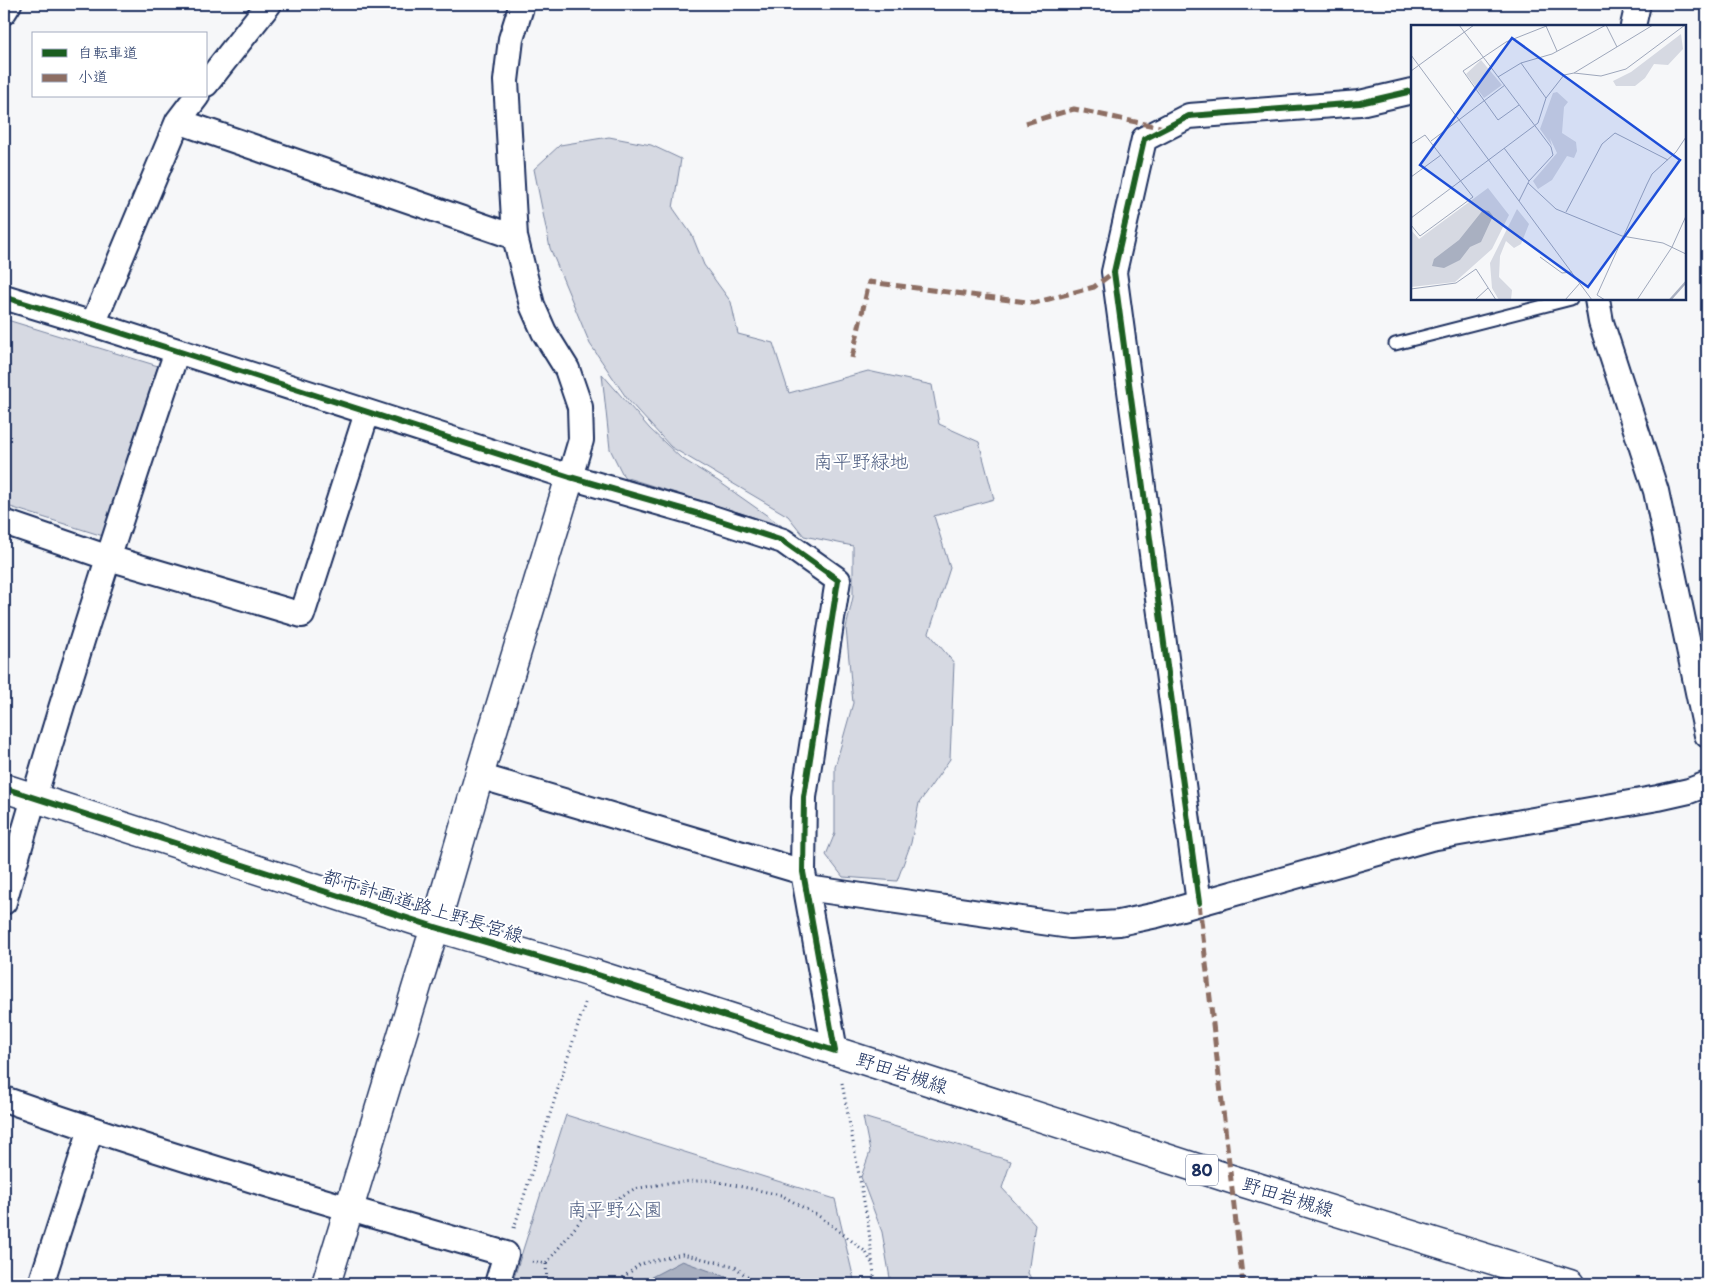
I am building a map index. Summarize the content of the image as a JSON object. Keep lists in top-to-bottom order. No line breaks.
{"streets":{"street":["都市計画道路上野長宮線","野田岩槻線","80"]},"crossings":[["都市計画道路上野長宮線","野田岩槻線"]],"parks":["南平野緑地","南平野公園"],"legend":["自転車道","小道"]}
